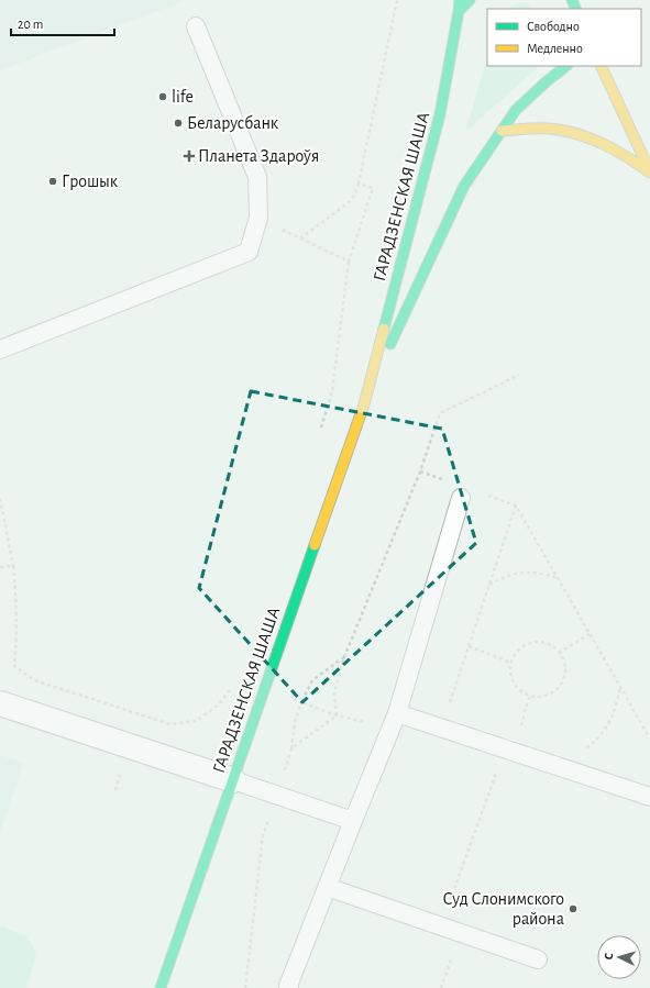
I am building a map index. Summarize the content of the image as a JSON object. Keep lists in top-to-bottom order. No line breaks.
{"streets":{"main road":["ГАРАДЗЕНСКАЯ ШАША"]},"places":{"other":["life","Беларусбанк","Грошык","Суд Слонимского района"],"health":["Планета Здароўя"]},"legend":["Свободно","Медленно"],"scale_bar":"20 m","north":"left"}
